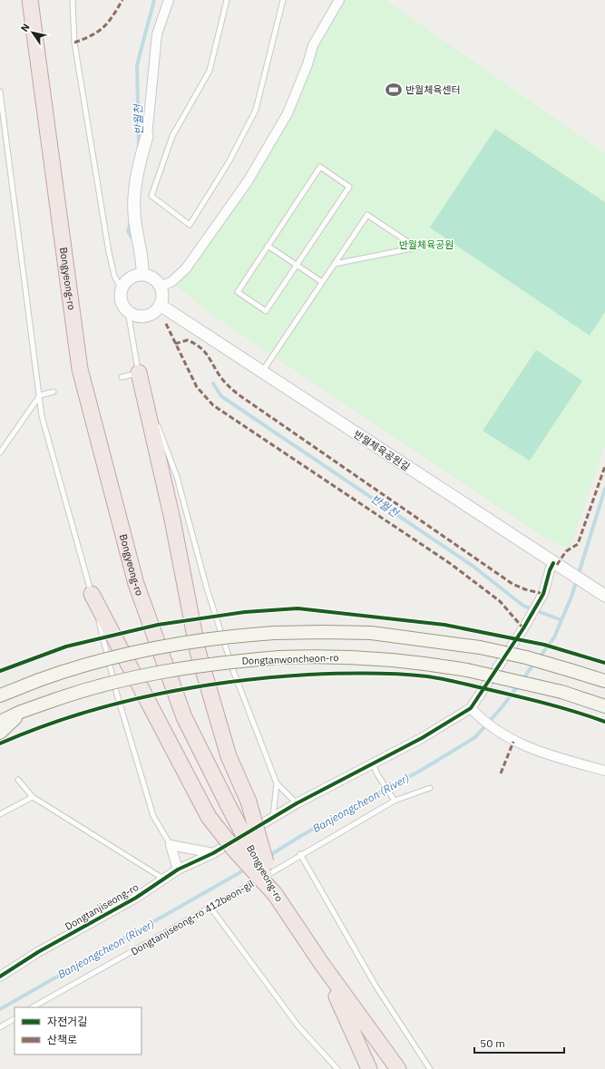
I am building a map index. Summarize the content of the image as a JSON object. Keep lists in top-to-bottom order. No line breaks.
{"streets":{"highway":["Bongyeong-ro"],"main road":["Dongtanwoncheon-ro"],"street":["반월체육공원길","Dongtanjiseong-ro"],"lane":["Dongtanjiseong-ro 412beon-gil"]},"water":["반월천","Banjeongcheon (River)"],"parks":["반월체육공원"],"places":{"sports":["반월체육센터"]},"legend":["자전거길","산책로"],"scale_bar":"50 m","north":"top left"}
